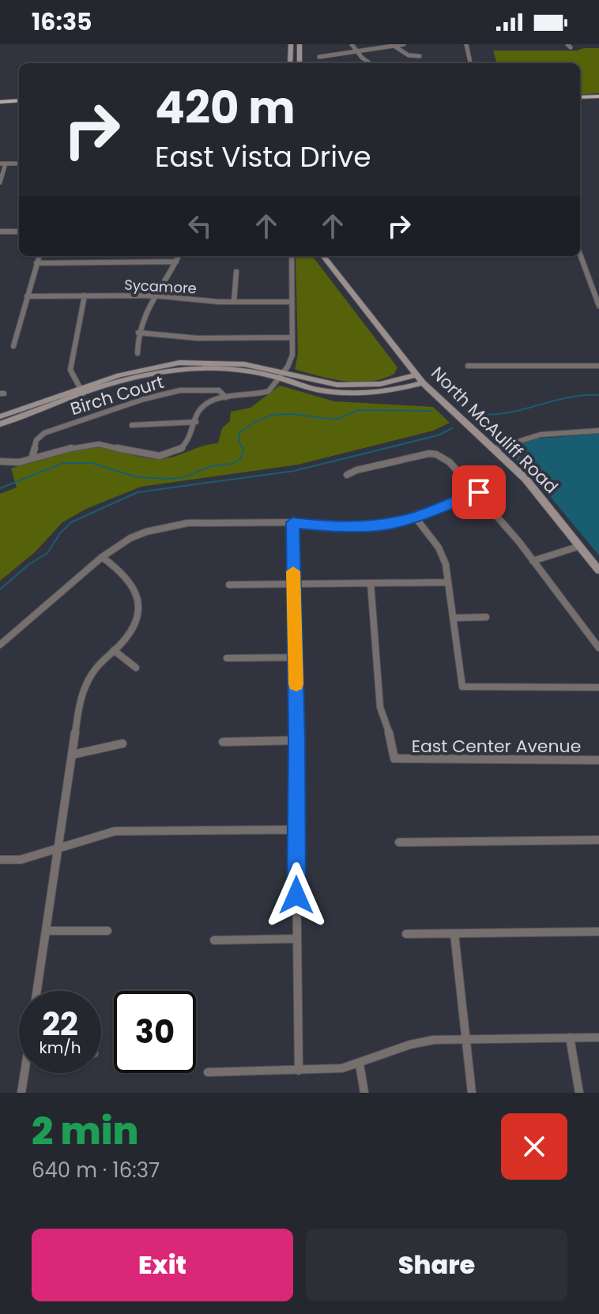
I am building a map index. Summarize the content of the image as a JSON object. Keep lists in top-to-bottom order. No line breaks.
{"streets":{"street":["Sycamore","Birch Court","North McAuliff Road","East Center Avenue"]},"page":{"status":"16:35","turn":["420 m","East Vista Drive"],"speed":"22 km/h","limit":"30","heading":["2 min","640 m · 16:37"],"buttons":["Exit","Share"]}}
